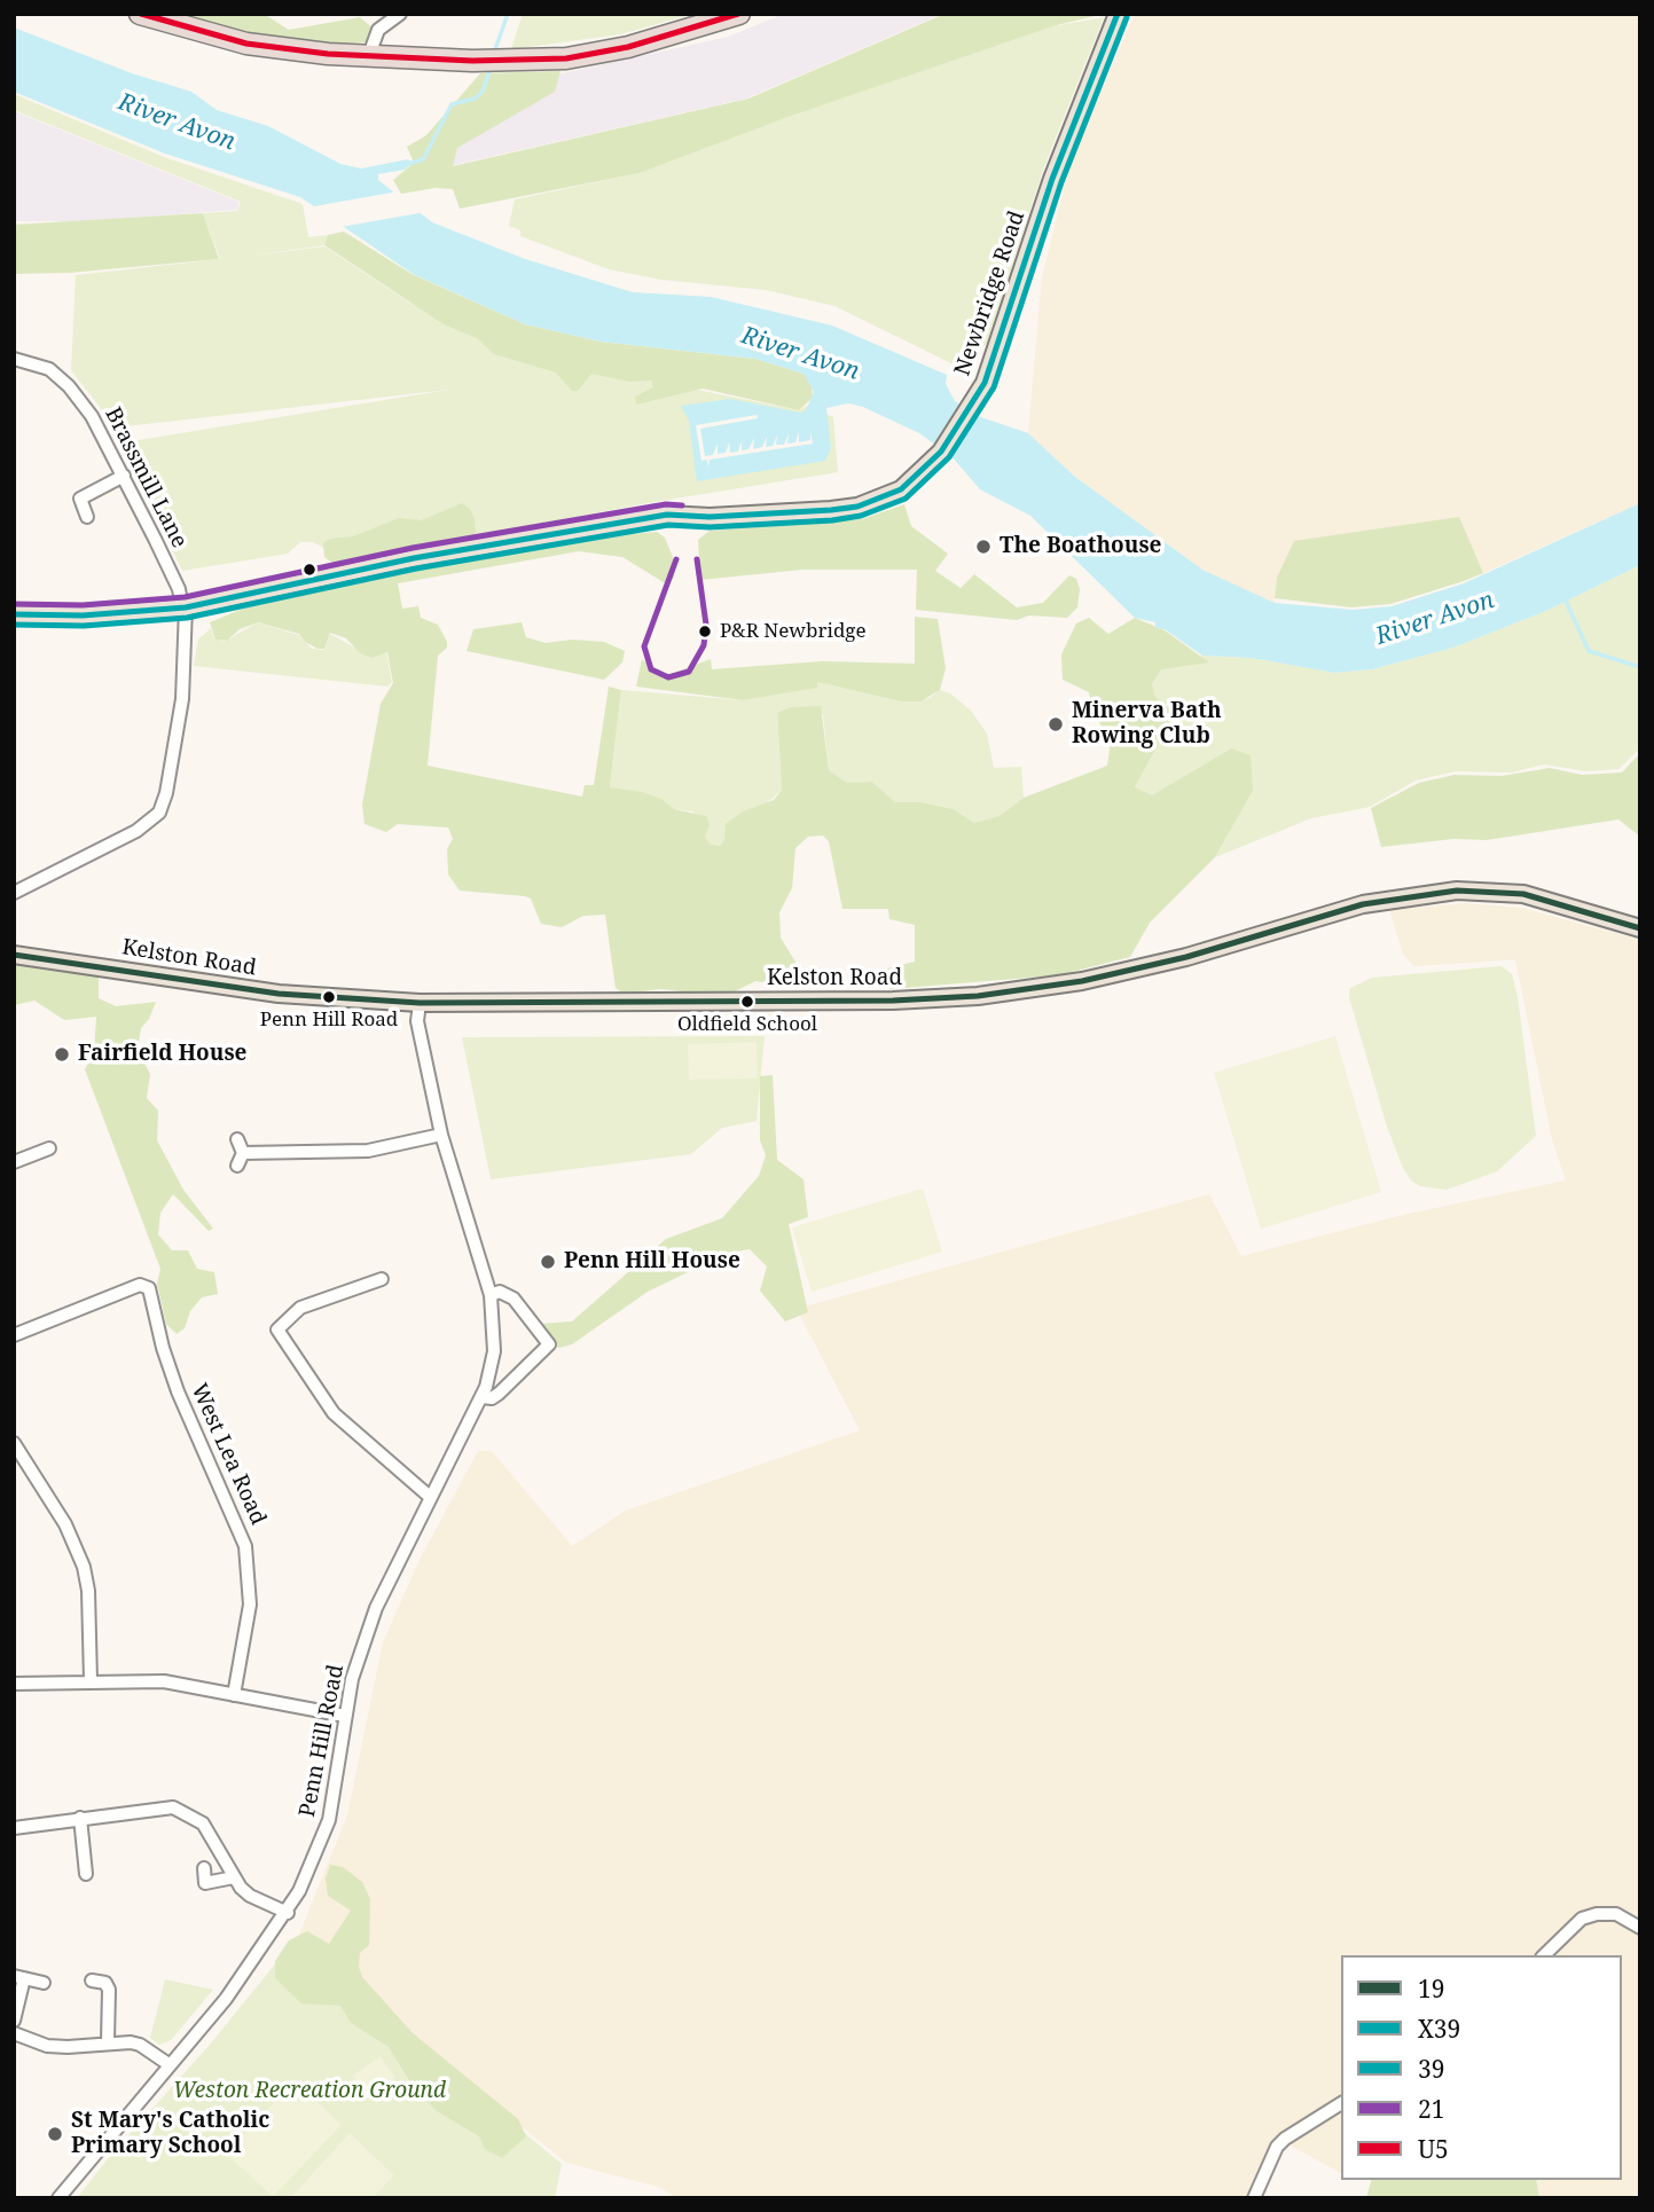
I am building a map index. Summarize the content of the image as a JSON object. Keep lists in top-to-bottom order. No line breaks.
{"streets":{"main road":["Newbridge Road","Kelston Road"],"street":["Brassmill Lane","West Lea Road","Penn Hill Road"]},"crossings":[["Newbridge Road","Brassmill Lane"],["Kelston Road","Penn Hill Road"]],"water":["River Avon"],"parks":["Weston Recreation Ground"],"places":["The Boathouse","P&R Newbridge","Minerva Bath Rowing Club","Penn Hill Road","Oldfield School","Fairfield House","Penn Hill House","St Mary's Catholic Primary School"],"lines":["transit line X39","transit line U5","transit line 39","transit line 21","transit line 19"],"legend":["19","X39","39","21","U5"]}
